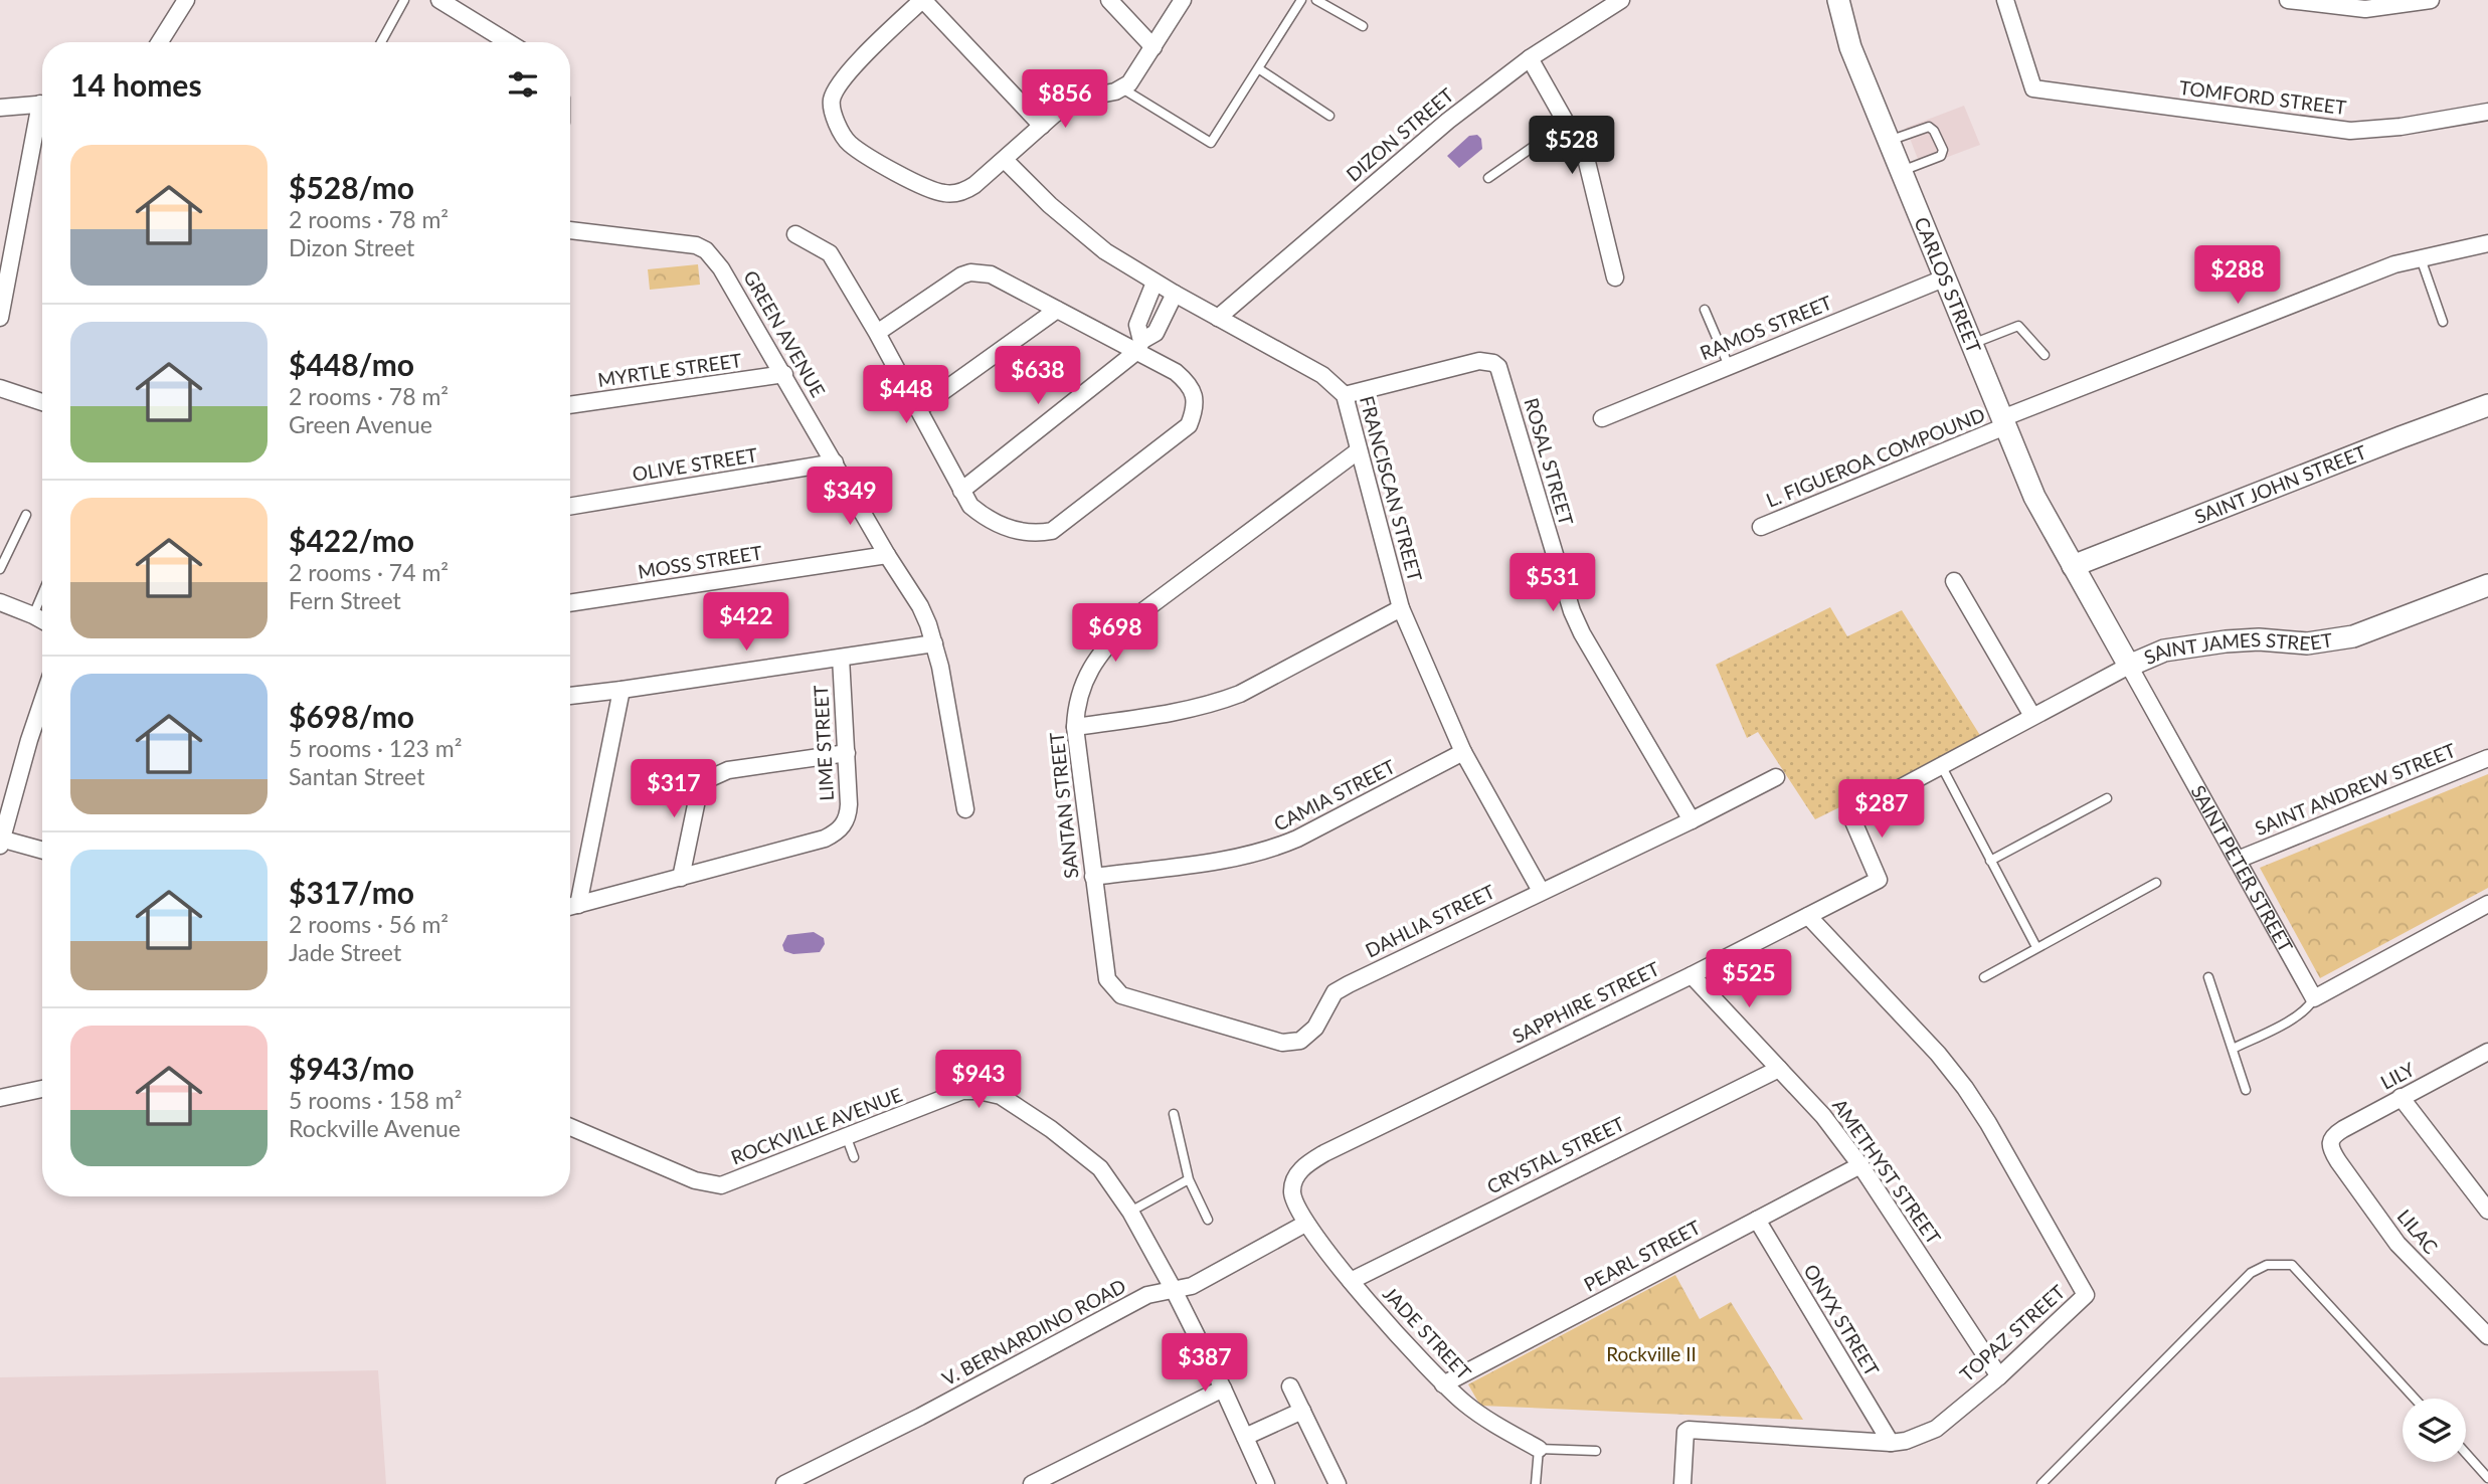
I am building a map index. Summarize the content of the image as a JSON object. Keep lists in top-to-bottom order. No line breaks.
{"streets":{"street":["TOMFORD STREET","DIZON STREET","CARLOS STREET","RAMOS STREET","GREEN AVENUE","MYRTLE STREET","L. FIGUEROA COMPOUND","ROSAL STREET","OLIVE STREET","SAINT JOHN STREET","FRANCISCAN STREET","MOSS STREET","SAINT JAMES STREET","LIME STREET","SAINT ANDREW STREET","CAMIA STREET","SANTAN STREET","SAINT PETER STREET","DAHLIA STREET","SAPPHIRE STREET","LILY","ROCKVILLE AVENUE","CRYSTAL STREET","AMETHYST STREET","LILAC","PEARL STREET","ONYX STREET","V. BERNARDINO ROAD","JADE STREET","TOPAZ STREET"]},"crossings":[["DIZON STREET","FRANCISCAN STREET"],["CARLOS STREET","RAMOS STREET"],["CARLOS STREET","L. FIGUEROA COMPOUND"],["CARLOS STREET","SAINT JOHN STREET"],["CARLOS STREET","SAINT PETER STREET"],["GREEN AVENUE","MYRTLE STREET"],["GREEN AVENUE","OLIVE STREET"],["GREEN AVENUE","MOSS STREET"],["ROSAL STREET","FRANCISCAN STREET"],["ROSAL STREET","DAHLIA STREET"],["SAINT JOHN STREET","SAINT PETER STREET"],["FRANCISCAN STREET","CAMIA STREET"],["FRANCISCAN STREET","SANTAN STREET"],["FRANCISCAN STREET","DAHLIA STREET"],["SAINT JAMES STREET","SAINT PETER STREET"],["SAINT JAMES STREET","SAPPHIRE STREET"],["SAINT ANDREW STREET","SAINT PETER STREET"],["CAMIA STREET","SANTAN STREET"],["SANTAN STREET","DAHLIA STREET"],["SAPPHIRE STREET","AMETHYST STREET"],["SAPPHIRE STREET","V. BERNARDINO ROAD"],["SAPPHIRE STREET","JADE STREET"],["SAPPHIRE STREET","TOPAZ STREET"],["LILY","LILAC"],["ROCKVILLE AVENUE","V. BERNARDINO ROAD"],["CRYSTAL STREET","AMETHYST STREET"],["CRYSTAL STREET","JADE STREET"],["AMETHYST STREET","PEARL STREET"],["AMETHYST STREET","TOPAZ STREET"],["PEARL STREET","ONYX STREET"],["PEARL STREET","JADE STREET"],["ONYX STREET","TOPAZ STREET"],["V. BERNARDINO ROAD","JADE STREET"]],"parks":["Rockville II"],"page":{"heading":"14 homes","price":["$856","$528","$288","$638","$448","$349","$531","$422","$698","$317","$287","$525","$943","$387"],"list":[{"name":"$528/mo","note":"2 rooms · 78 m² · Dizon Street"},{"name":"$448/mo","note":"2 rooms · 78 m² · Green Avenue"},{"name":"$422/mo","note":"2 rooms · 74 m² · Fern Street"},{"name":"$698/mo","note":"5 rooms · 123 m² · Santan Street"},{"name":"$317/mo","note":"2 rooms · 56 m² · Jade Street"},{"name":"$943/mo","note":"5 rooms · 158 m² · Rockville Avenue"}]}}
